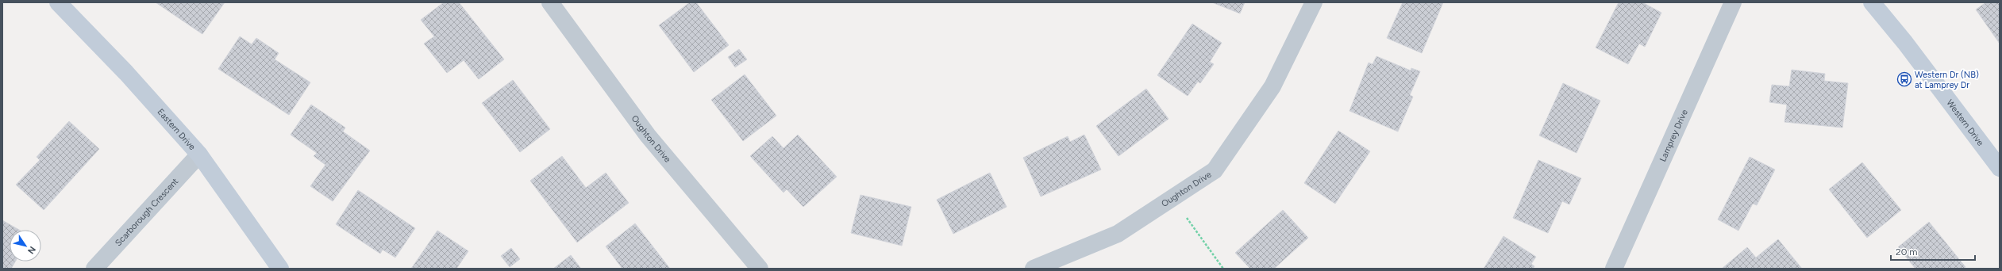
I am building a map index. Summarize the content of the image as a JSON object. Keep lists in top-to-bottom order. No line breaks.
{"streets":{"street":["Western Drive","Eastern Drive","Lamprey Drive","Oughton Drive","Scarborough Crescent"]},"crossings":[["Eastern Drive","Scarborough Crescent"]],"places":{"bus stop":["Western Dr (NB) at Lamprey Dr"]},"scale_bar":"20 m","north":"bottom right"}
